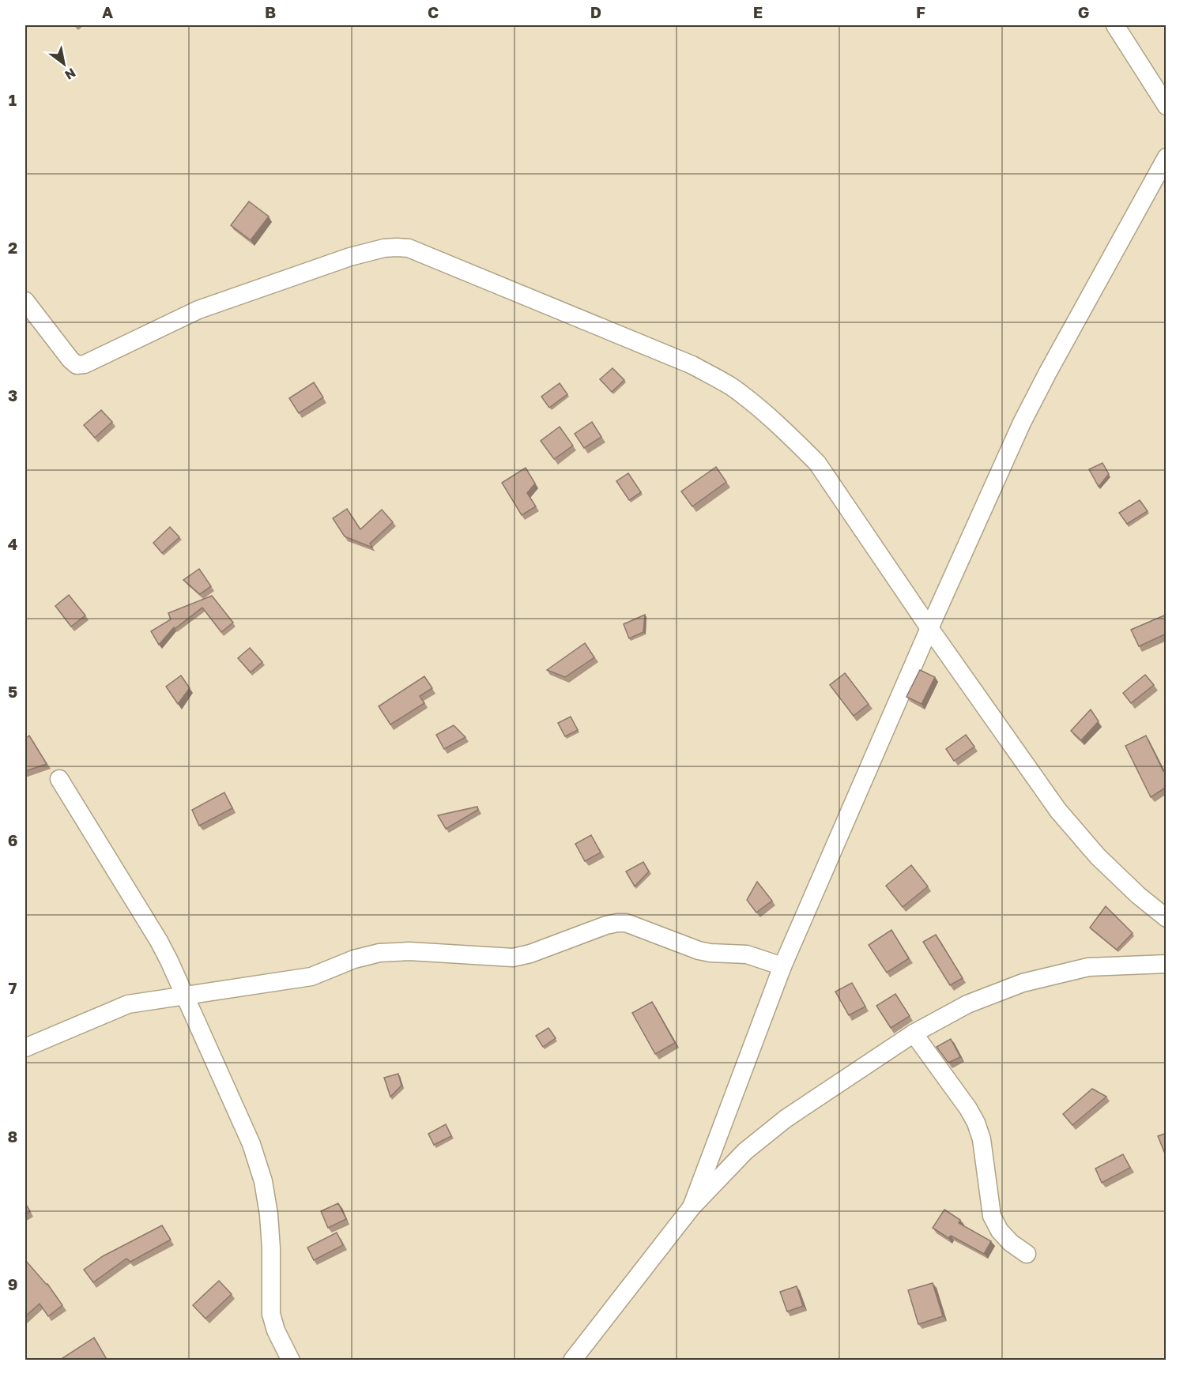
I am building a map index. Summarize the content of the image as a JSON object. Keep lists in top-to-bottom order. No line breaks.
{"north":"bottom right","grid":{"columns":["A","B","C","D","E","F","G"],"rows":["1","2","3","4","5","6","7","8","9"]}}
